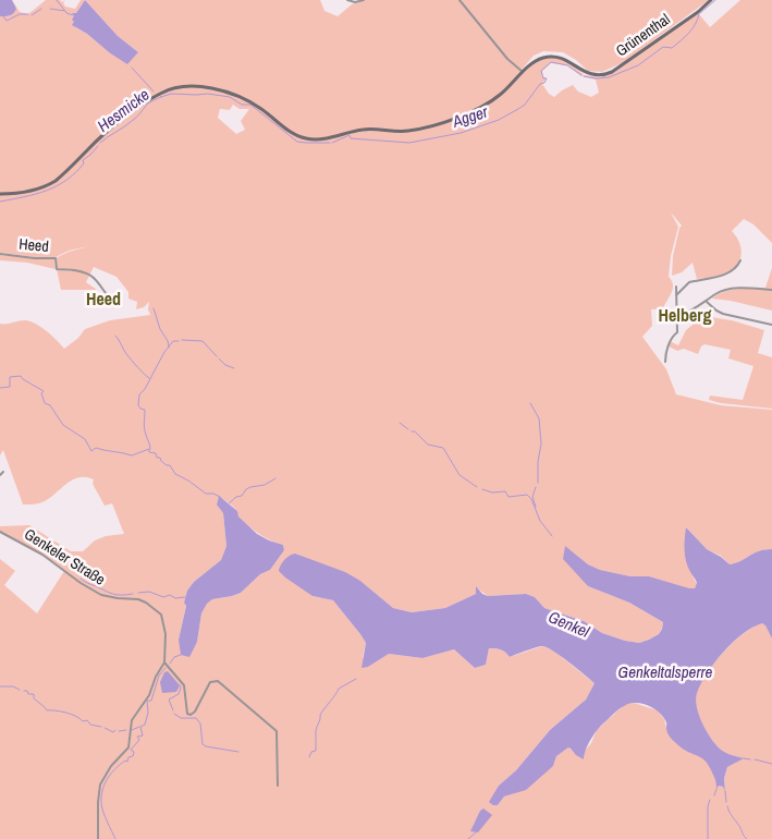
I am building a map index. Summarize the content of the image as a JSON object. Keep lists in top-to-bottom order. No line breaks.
{"streets":{"main road":["Grünenthal"],"street":["Heed","Genkeler Straße"]},"districts":["Heed","Helberg"],"water":["Hesmicke","Agger","Genkel","Genkeltalsperre"]}
